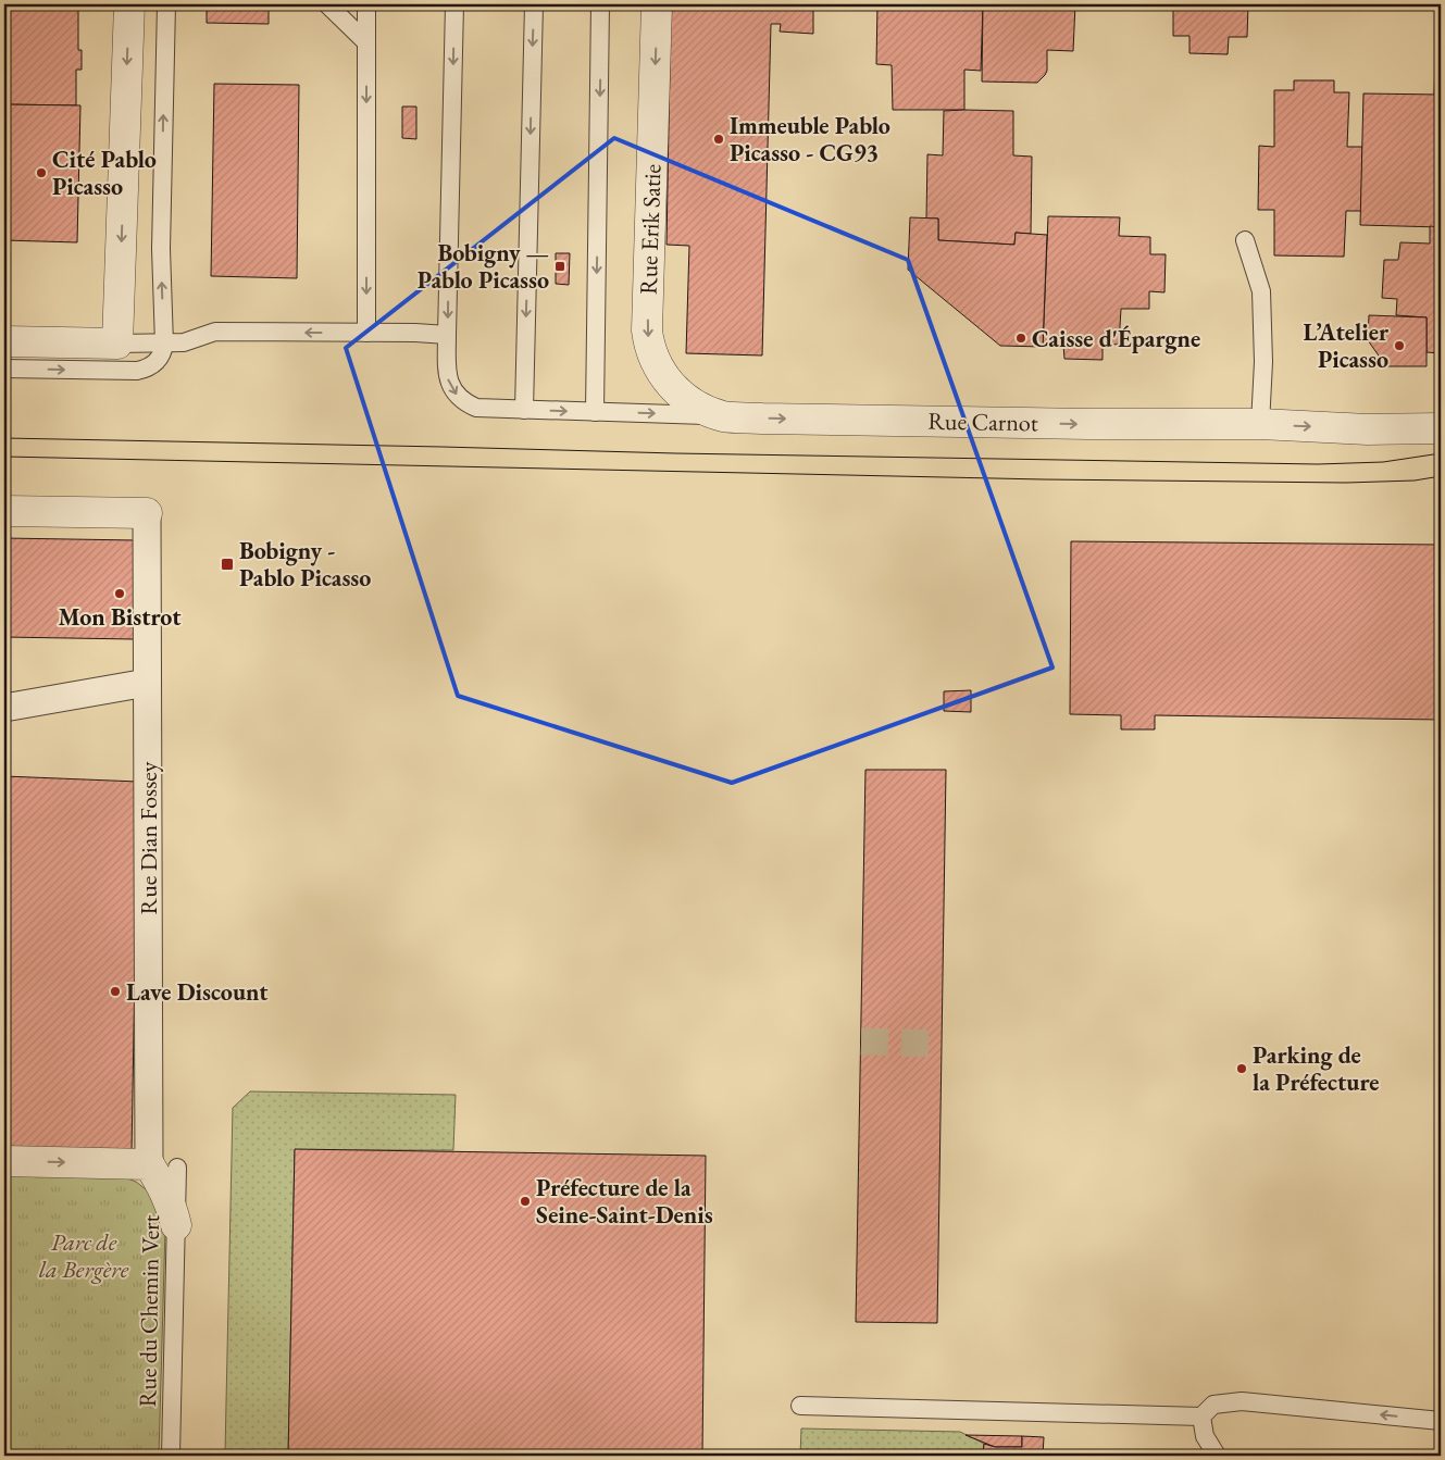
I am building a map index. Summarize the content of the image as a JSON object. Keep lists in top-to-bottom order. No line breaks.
{"streets":{"street":["Rue Erik Satie","Rue Carnot","Rue Dian Fossey"],"lane":["Rue du Chemin Vert"]},"crossings":[["Rue Erik Satie","Rue Carnot"]],"one_way":["Rue Erik Satie"],"parks":["Parc de la Bergère"],"places":{"other":["Immeuble Pablo Picasso - CG93","Cité Pablo Picasso","Caisse d'Épargne","L’Atelier Picasso","Mon Bistrot","Lave Discount","Parking de la Préfecture","Préfecture de la Seine-Saint-Denis"],"transit":["Bobigny — Pablo Picasso","Bobigny - Pablo Picasso"]}}
